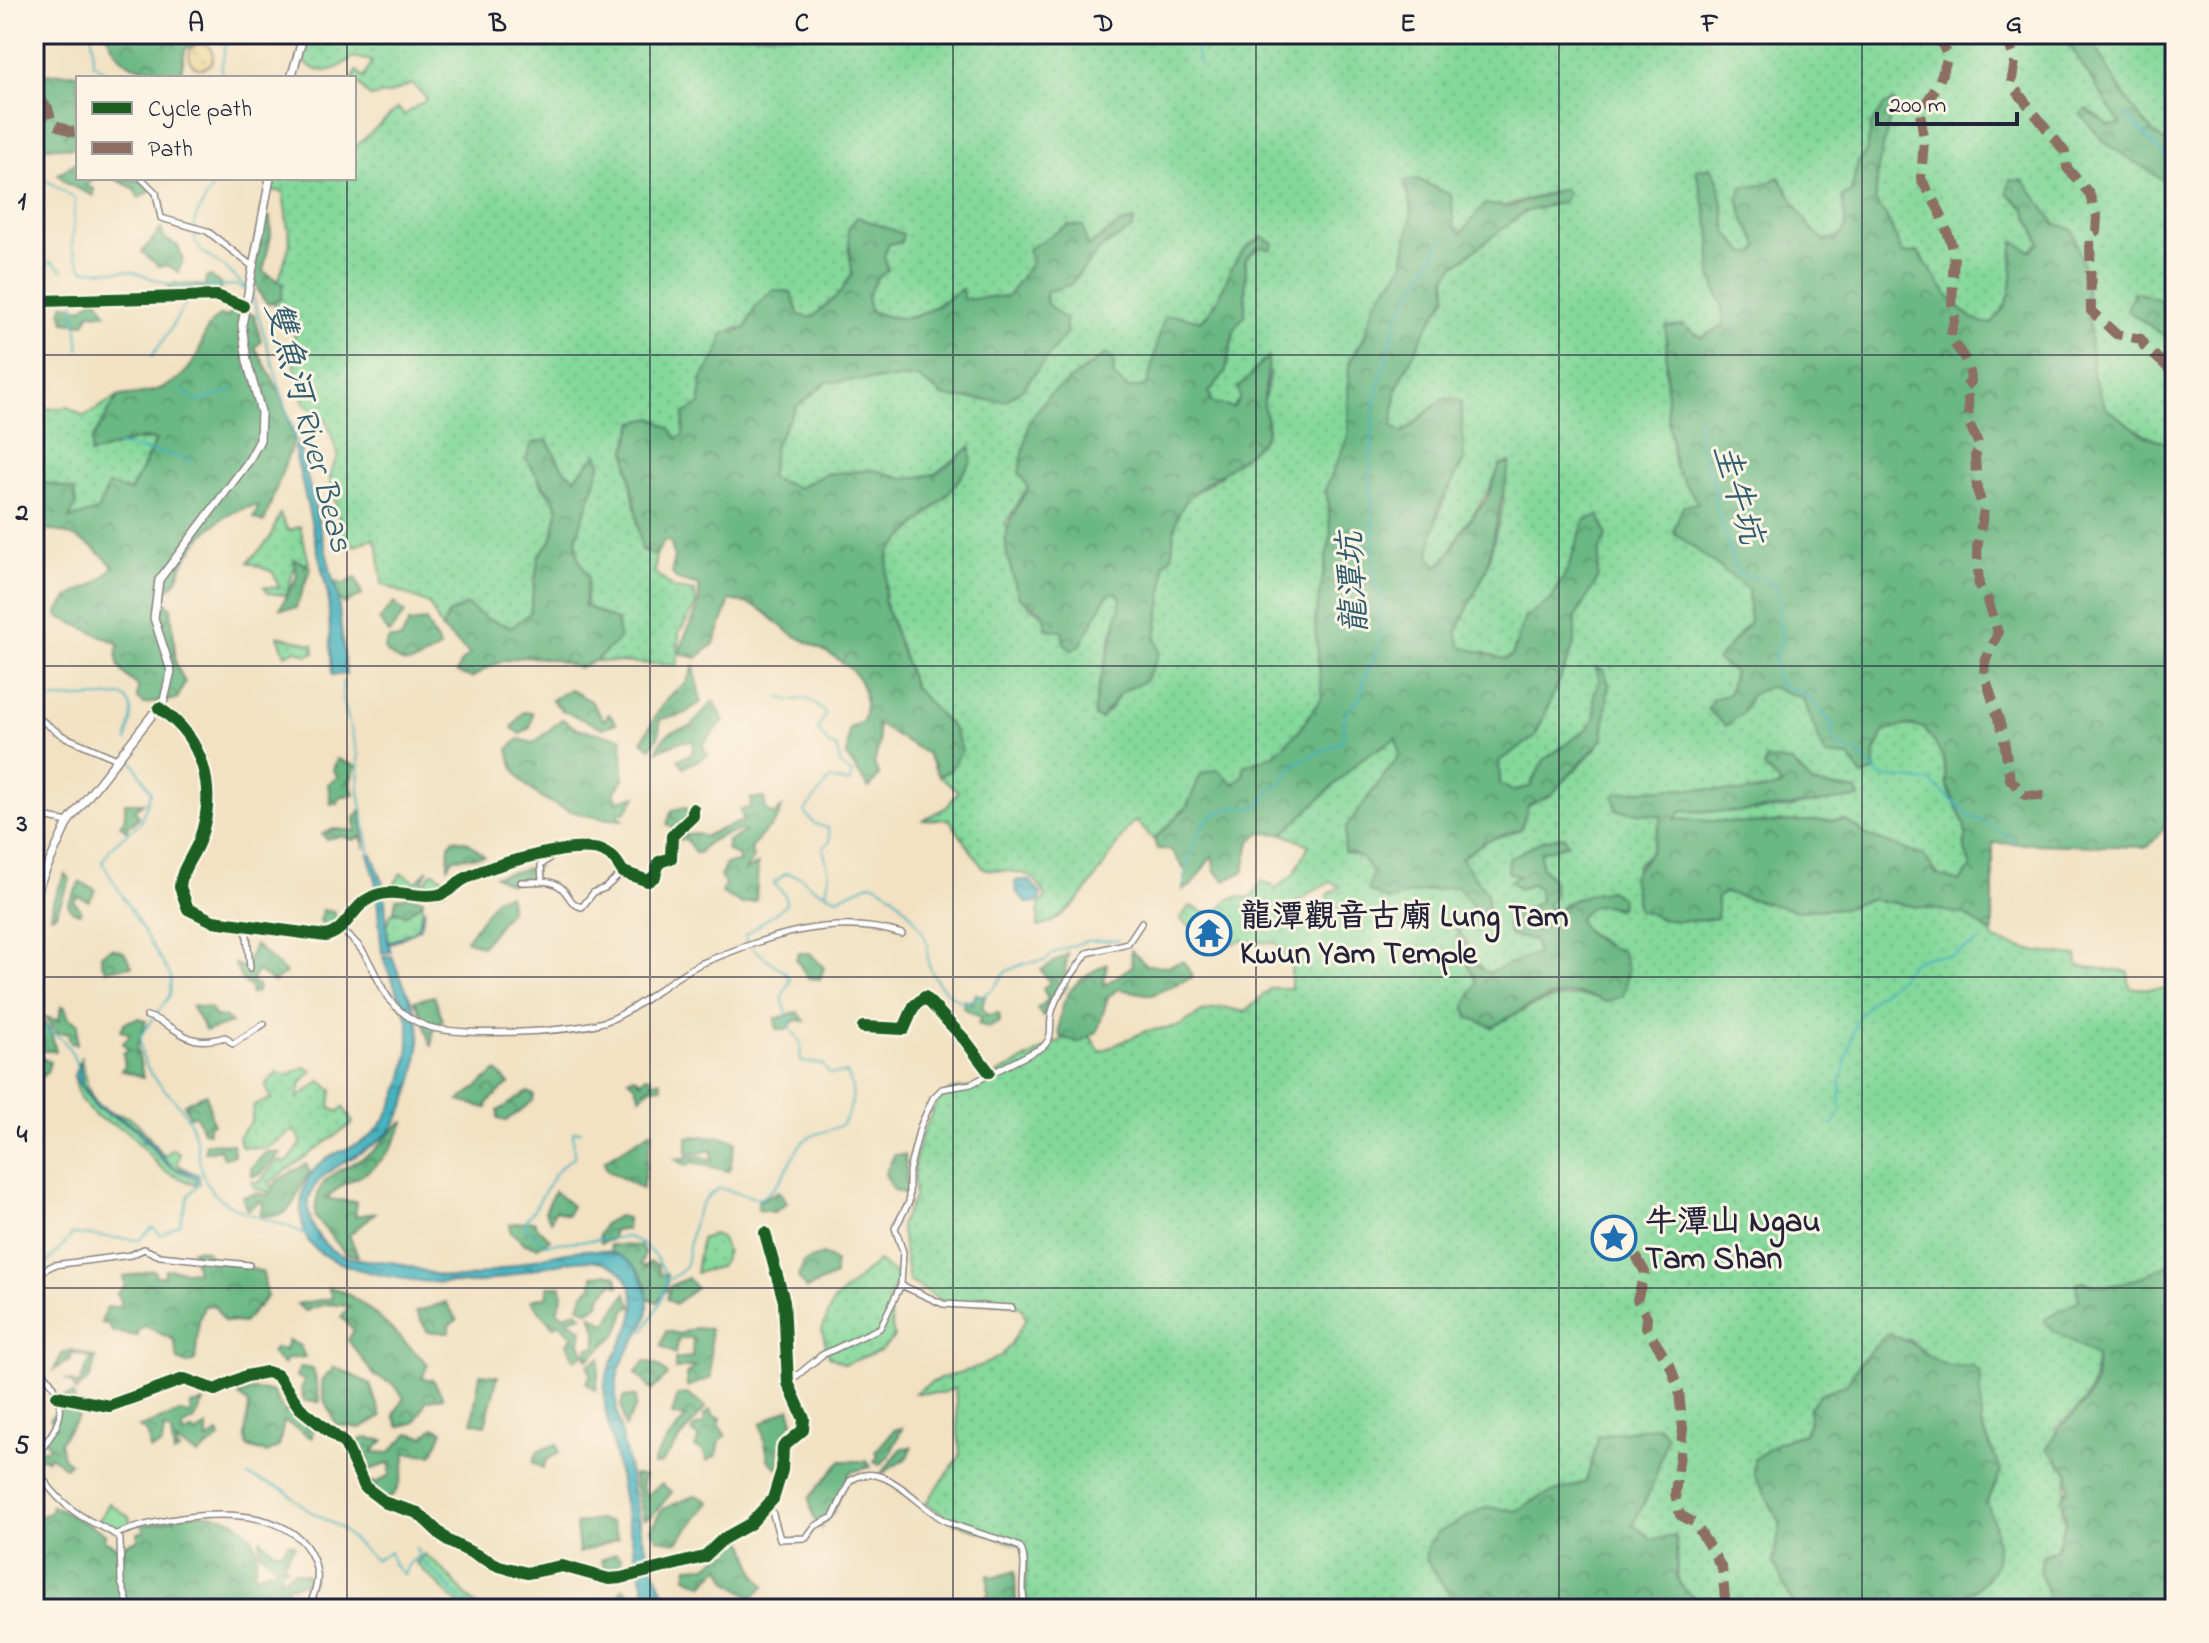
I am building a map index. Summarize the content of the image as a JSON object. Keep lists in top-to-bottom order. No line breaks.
{"water":["雙魚河 River Beas","圭牛坑","龍潭坑"],"places":{"temple":["龍潭觀音古廟 Lung Tam Kwun Yam Temple"],"place":["牛潭山 Ngau Tam Shan"]},"legend":["Cycle path","Path"],"scale_bar":"200 m","grid":{"columns":["A","B","C","D","E","F","G"],"rows":["1","2","3","4","5"]}}
